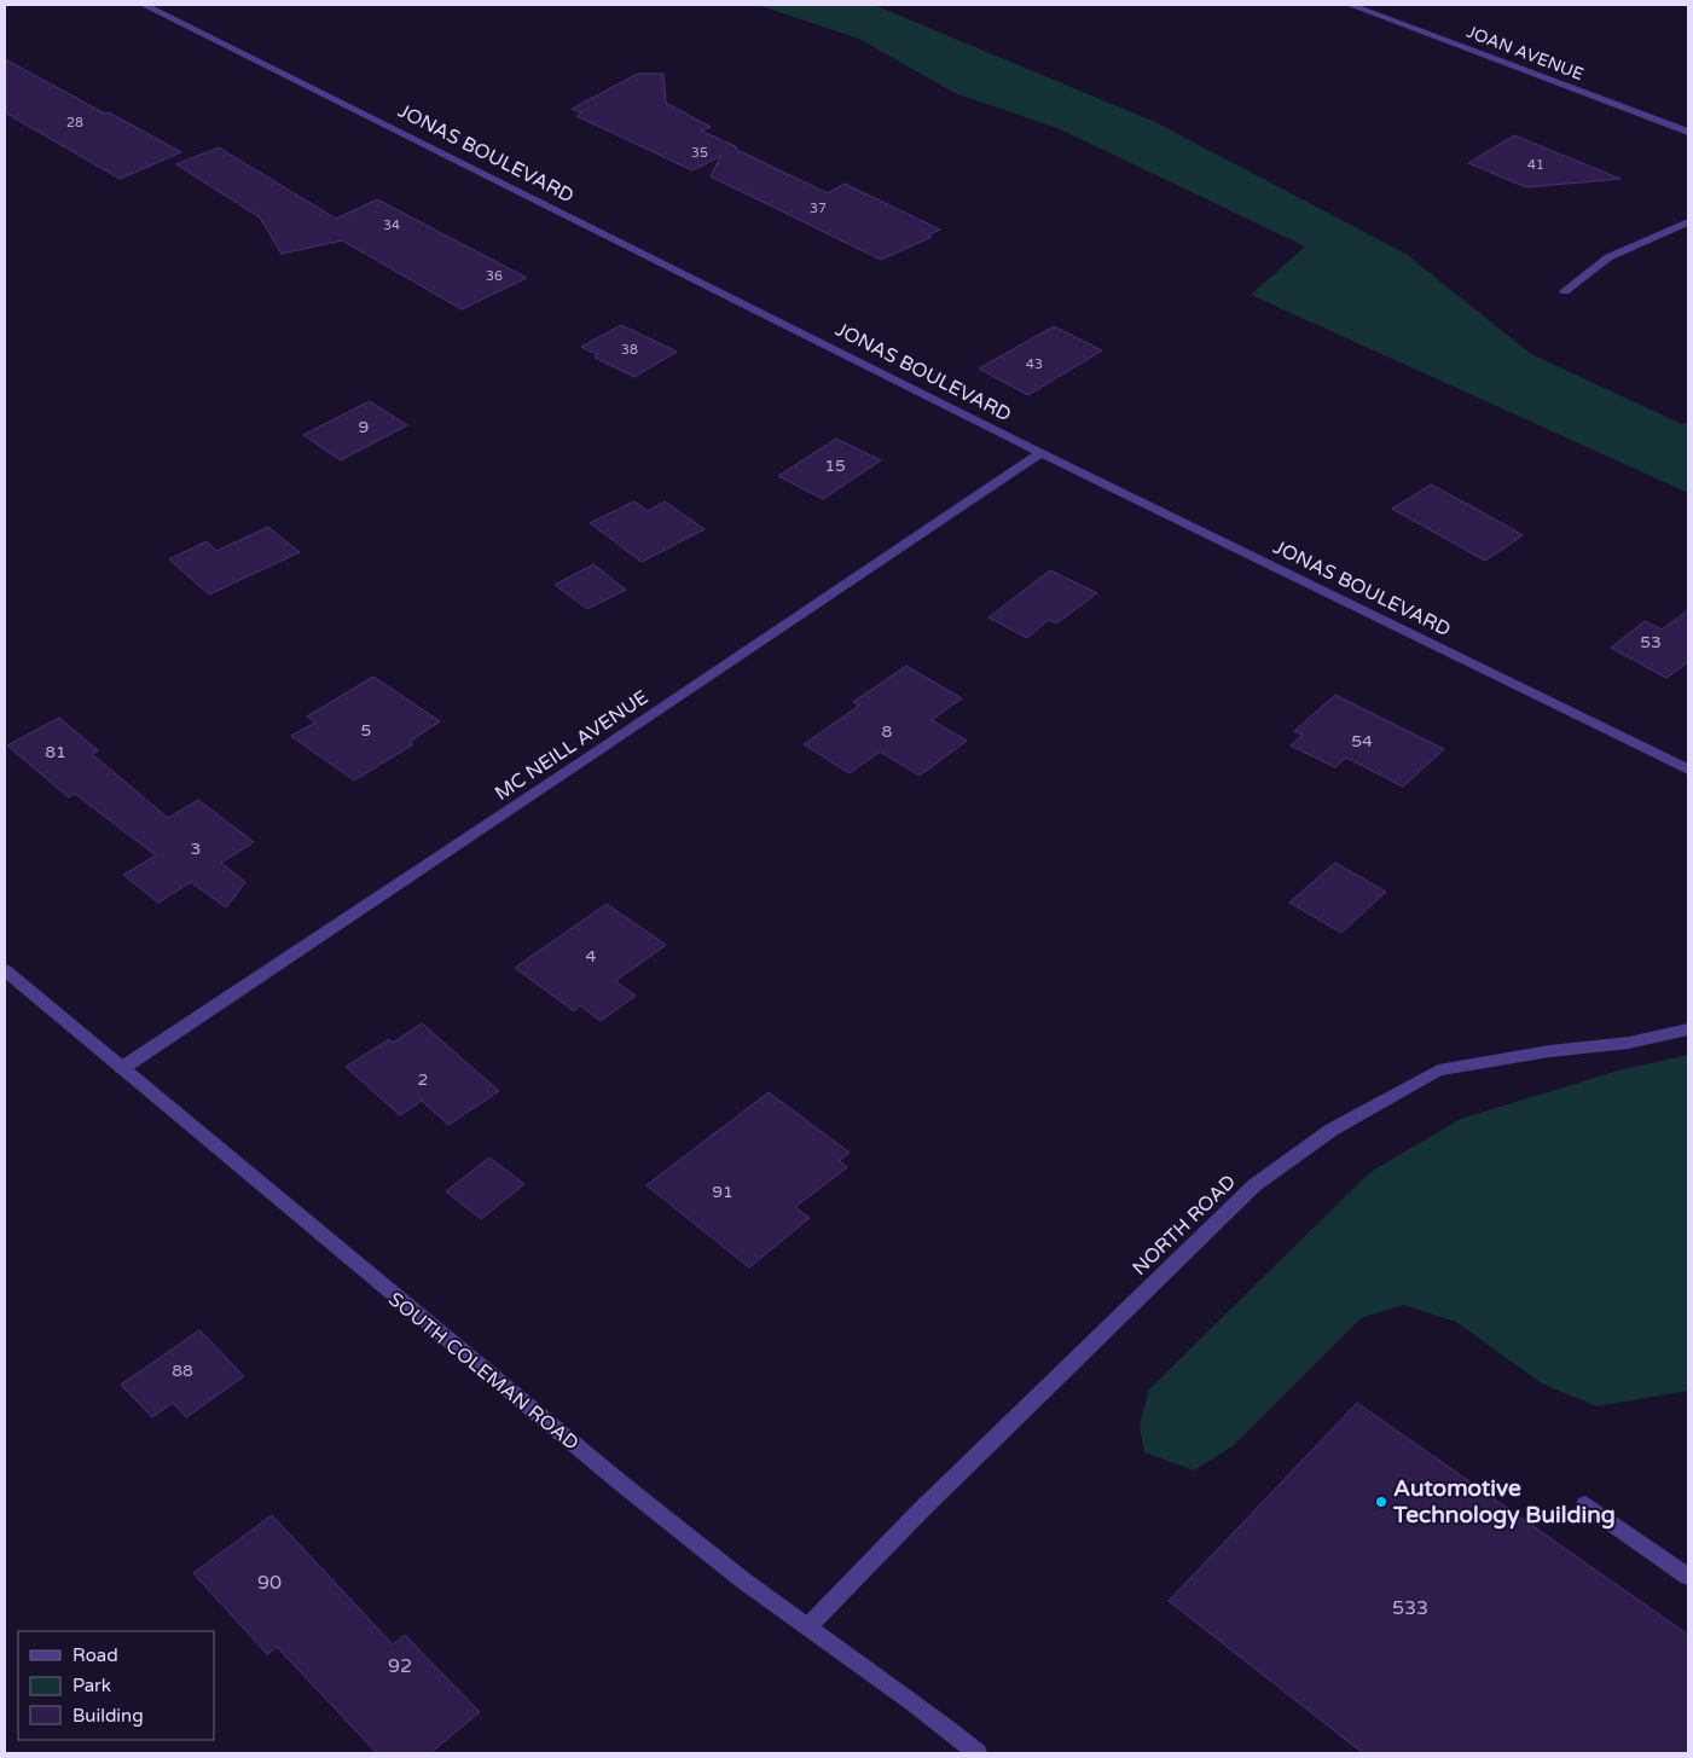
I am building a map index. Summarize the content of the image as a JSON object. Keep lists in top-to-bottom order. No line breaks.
{"streets":{"street":["JOAN AVENUE","JONAS BOULEVARD","MC NEILL AVENUE","NORTH ROAD","SOUTH COLEMAN ROAD"]},"crossings":[["JONAS BOULEVARD","MC NEILL AVENUE"],["MC NEILL AVENUE","SOUTH COLEMAN ROAD"],["NORTH ROAD","SOUTH COLEMAN ROAD"]],"places":["Automotive Technology Building"],"house_numbers":["28","35","41","37","34","36","38","43","9","15","53","5","8","54","81","3","4","2","91","88","90","533","92"],"legend":["Road","Park","Building"]}
